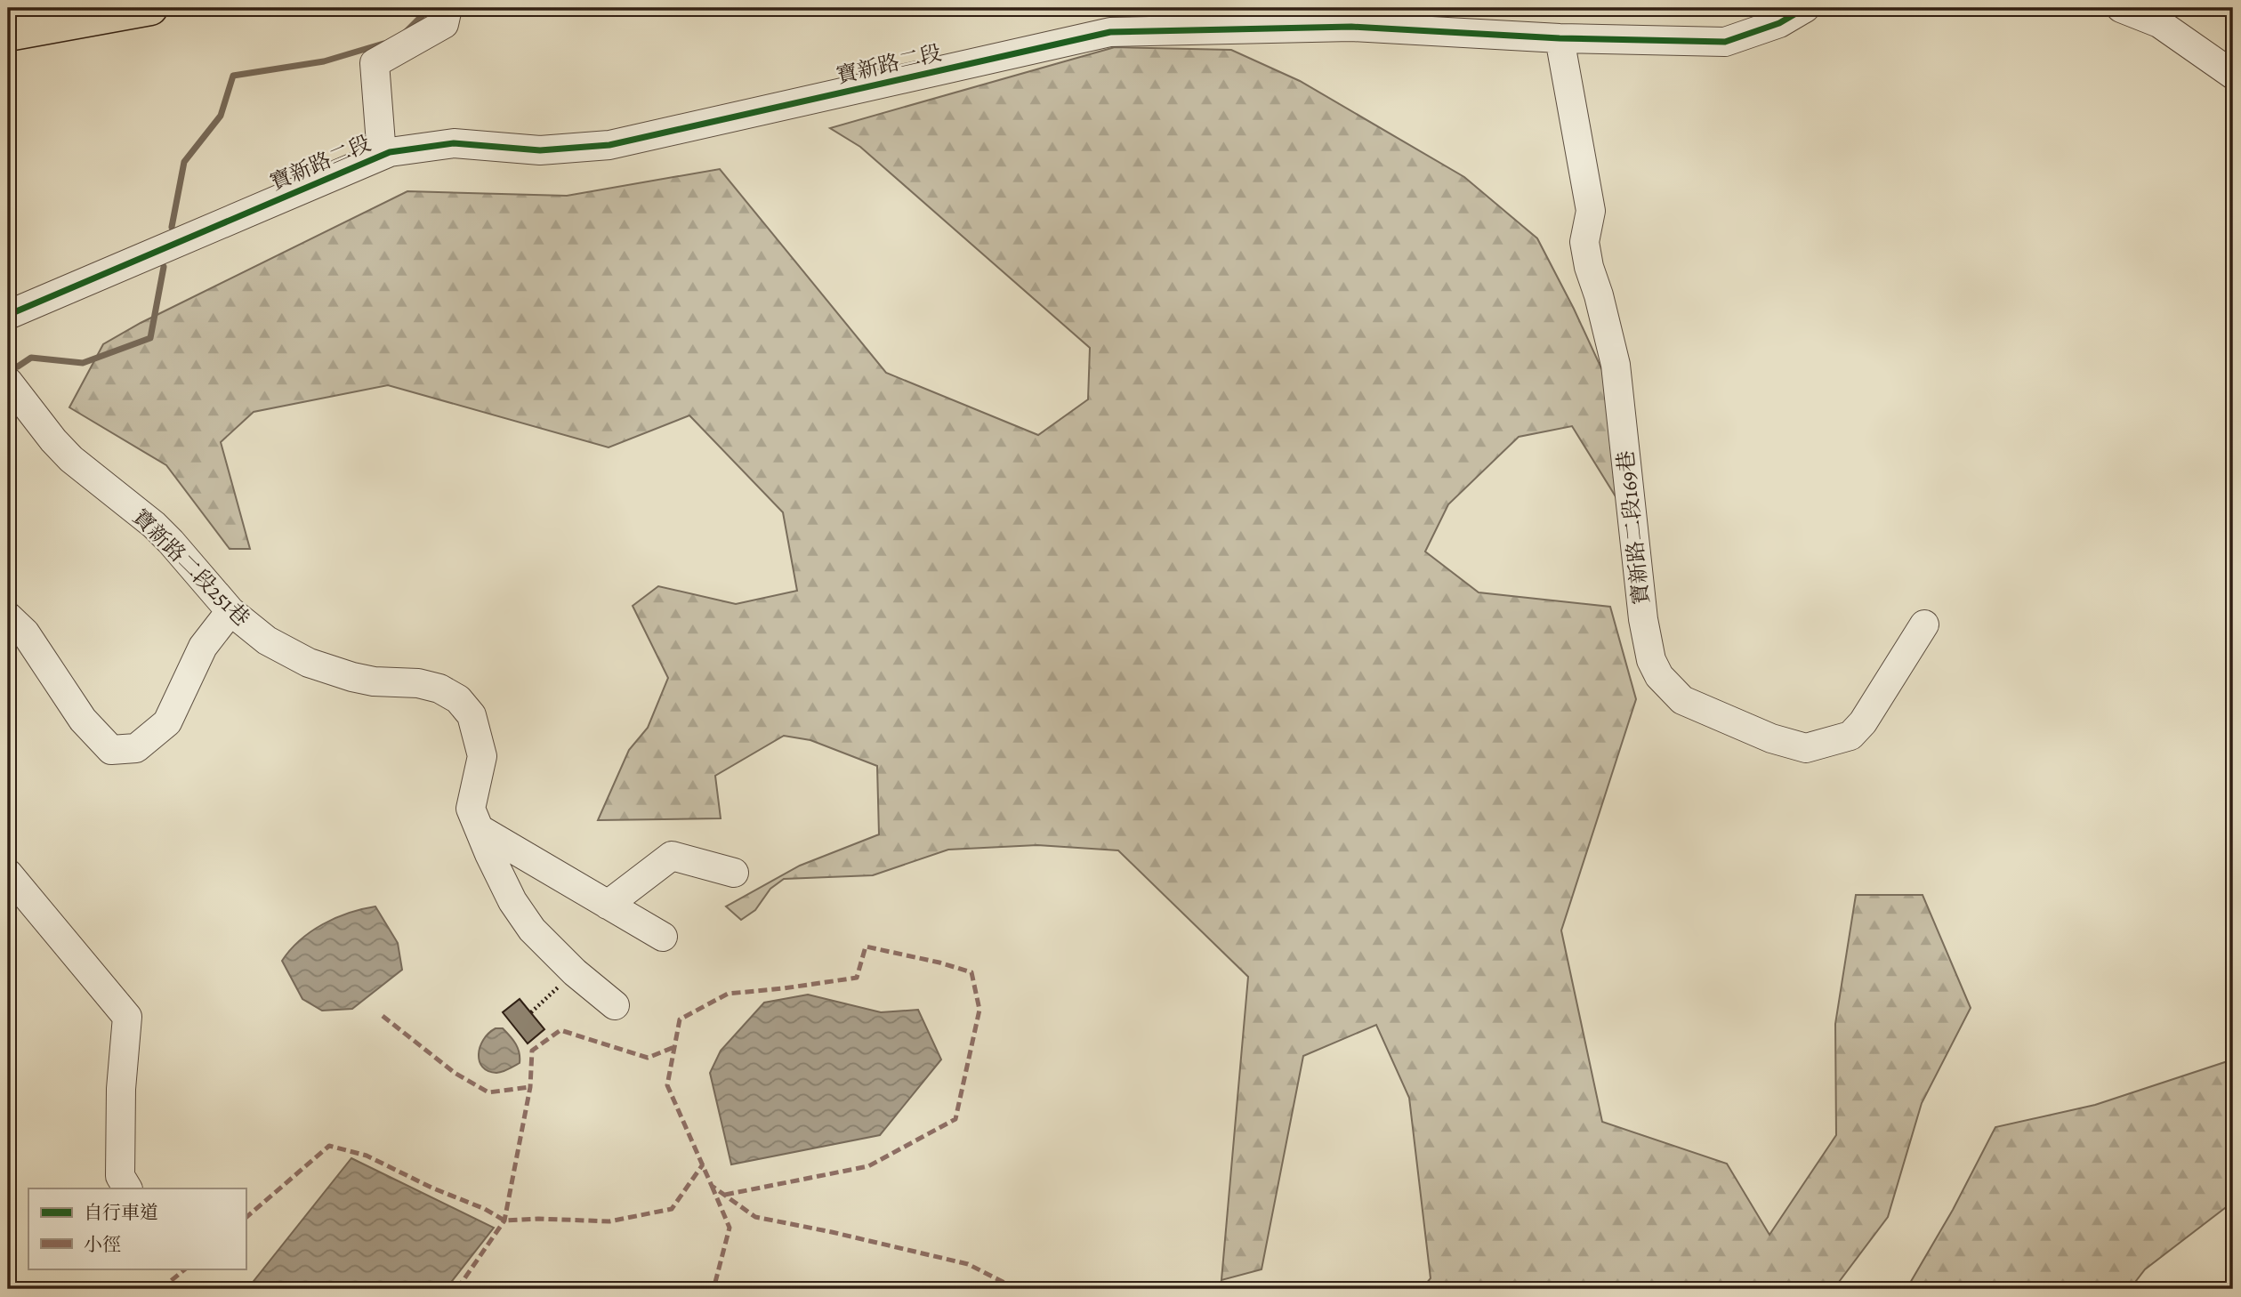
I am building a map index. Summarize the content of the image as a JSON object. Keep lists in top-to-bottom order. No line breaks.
{"streets":{"street":["寶新路二段","寶新路二段169巷","寶新路二段251巷"]},"crossings":[["寶新路二段","寶新路二段169巷"]],"legend":["自行車道","小徑"]}
